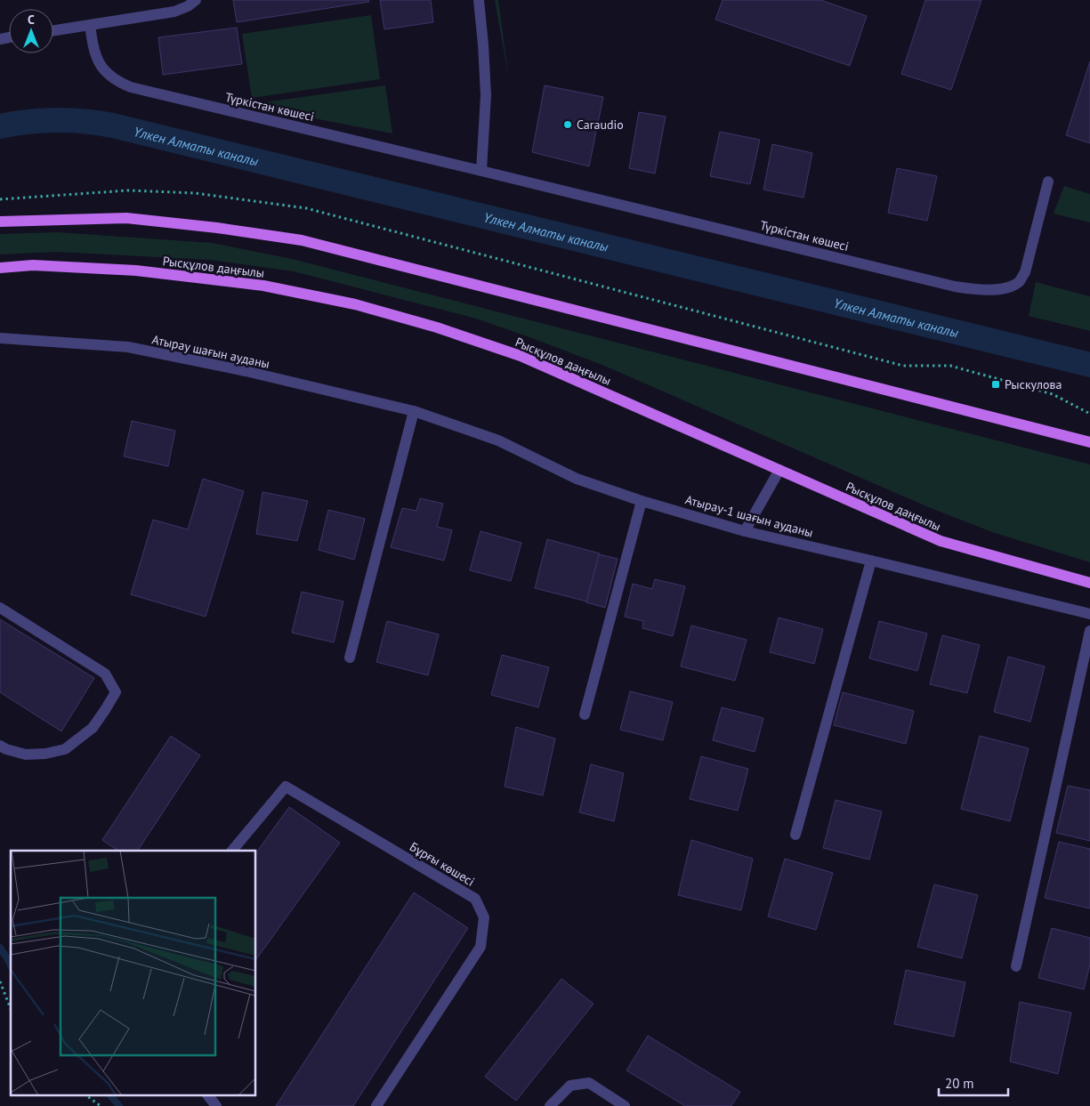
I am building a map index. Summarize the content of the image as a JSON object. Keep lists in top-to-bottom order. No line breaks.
{"streets":{"main road":["Рысқұлов даңғылы"],"street":["Түркістан көшесі","Атырау шағын ауданы","Атырау-1 шағын ауданы","Бұрғы көшесі"]},"crossings":[["Атырау шағын ауданы","Атырау-1 шағын ауданы"]],"water":["Үлкен Алматы каналы"],"places":{"other":["Caraudio"],"transit":["Рыскулова"]},"scale_bar":"20 m","north":"top"}
